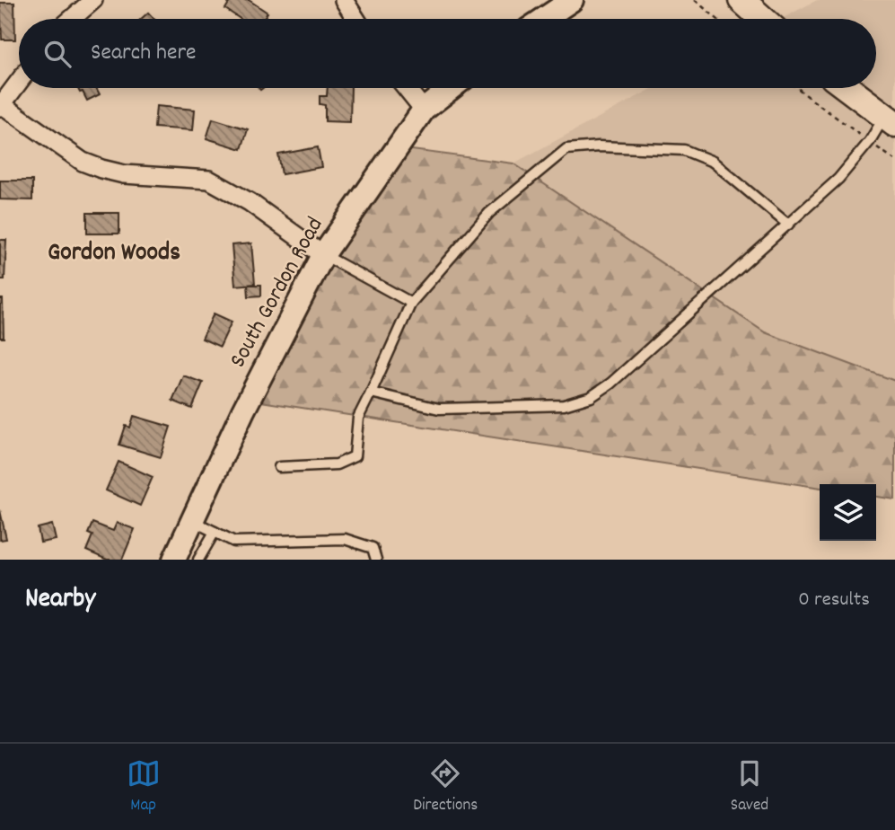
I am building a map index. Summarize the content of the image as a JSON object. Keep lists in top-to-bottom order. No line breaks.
{"streets":{"street":["South Gordon Road"]},"districts":["Gordon Woods"],"page":{"search":"Search here","heading":["Nearby","0 results"],"nav":["Map","Directions","Saved"]}}
